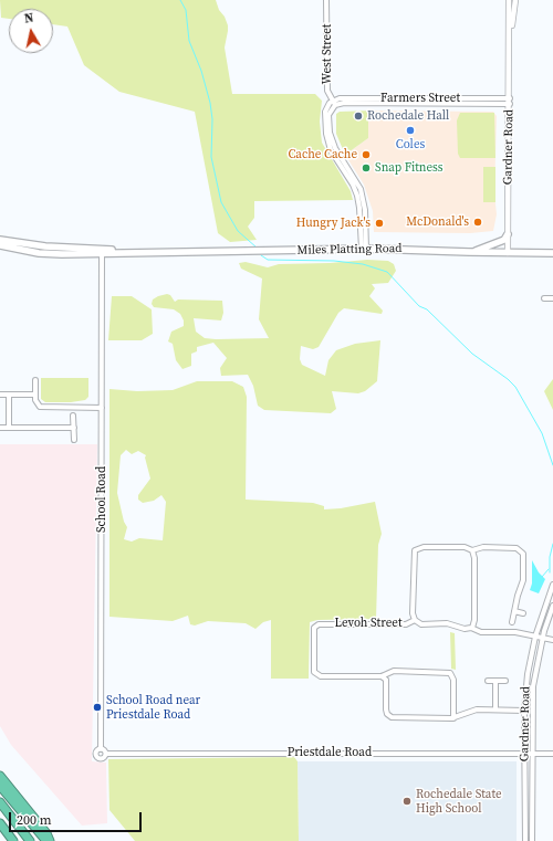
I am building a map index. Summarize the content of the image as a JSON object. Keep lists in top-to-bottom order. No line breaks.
{"streets":{"main road":["Miles Platting Road"],"street":["West Street","Farmers Street","Gardner Road","School Road","Levoh Street","Priestdale Road"]},"crossings":[["West Street","Farmers Street"],["West Street","Miles Platting Road"],["Farmers Street","Gardner Road"],["Gardner Road","Miles Platting Road"],["Gardner Road","Levoh Street"],["Gardner Road","Priestdale Road"],["Miles Platting Road","School Road"]],"places":["Rochedale Hall","Coles","Cache Cache","Snap Fitness","McDonald's","Hungry Jack's","School Road near Priestdale Road","Rochedale State High School"],"scale_bar":"200 m","north":"top"}
